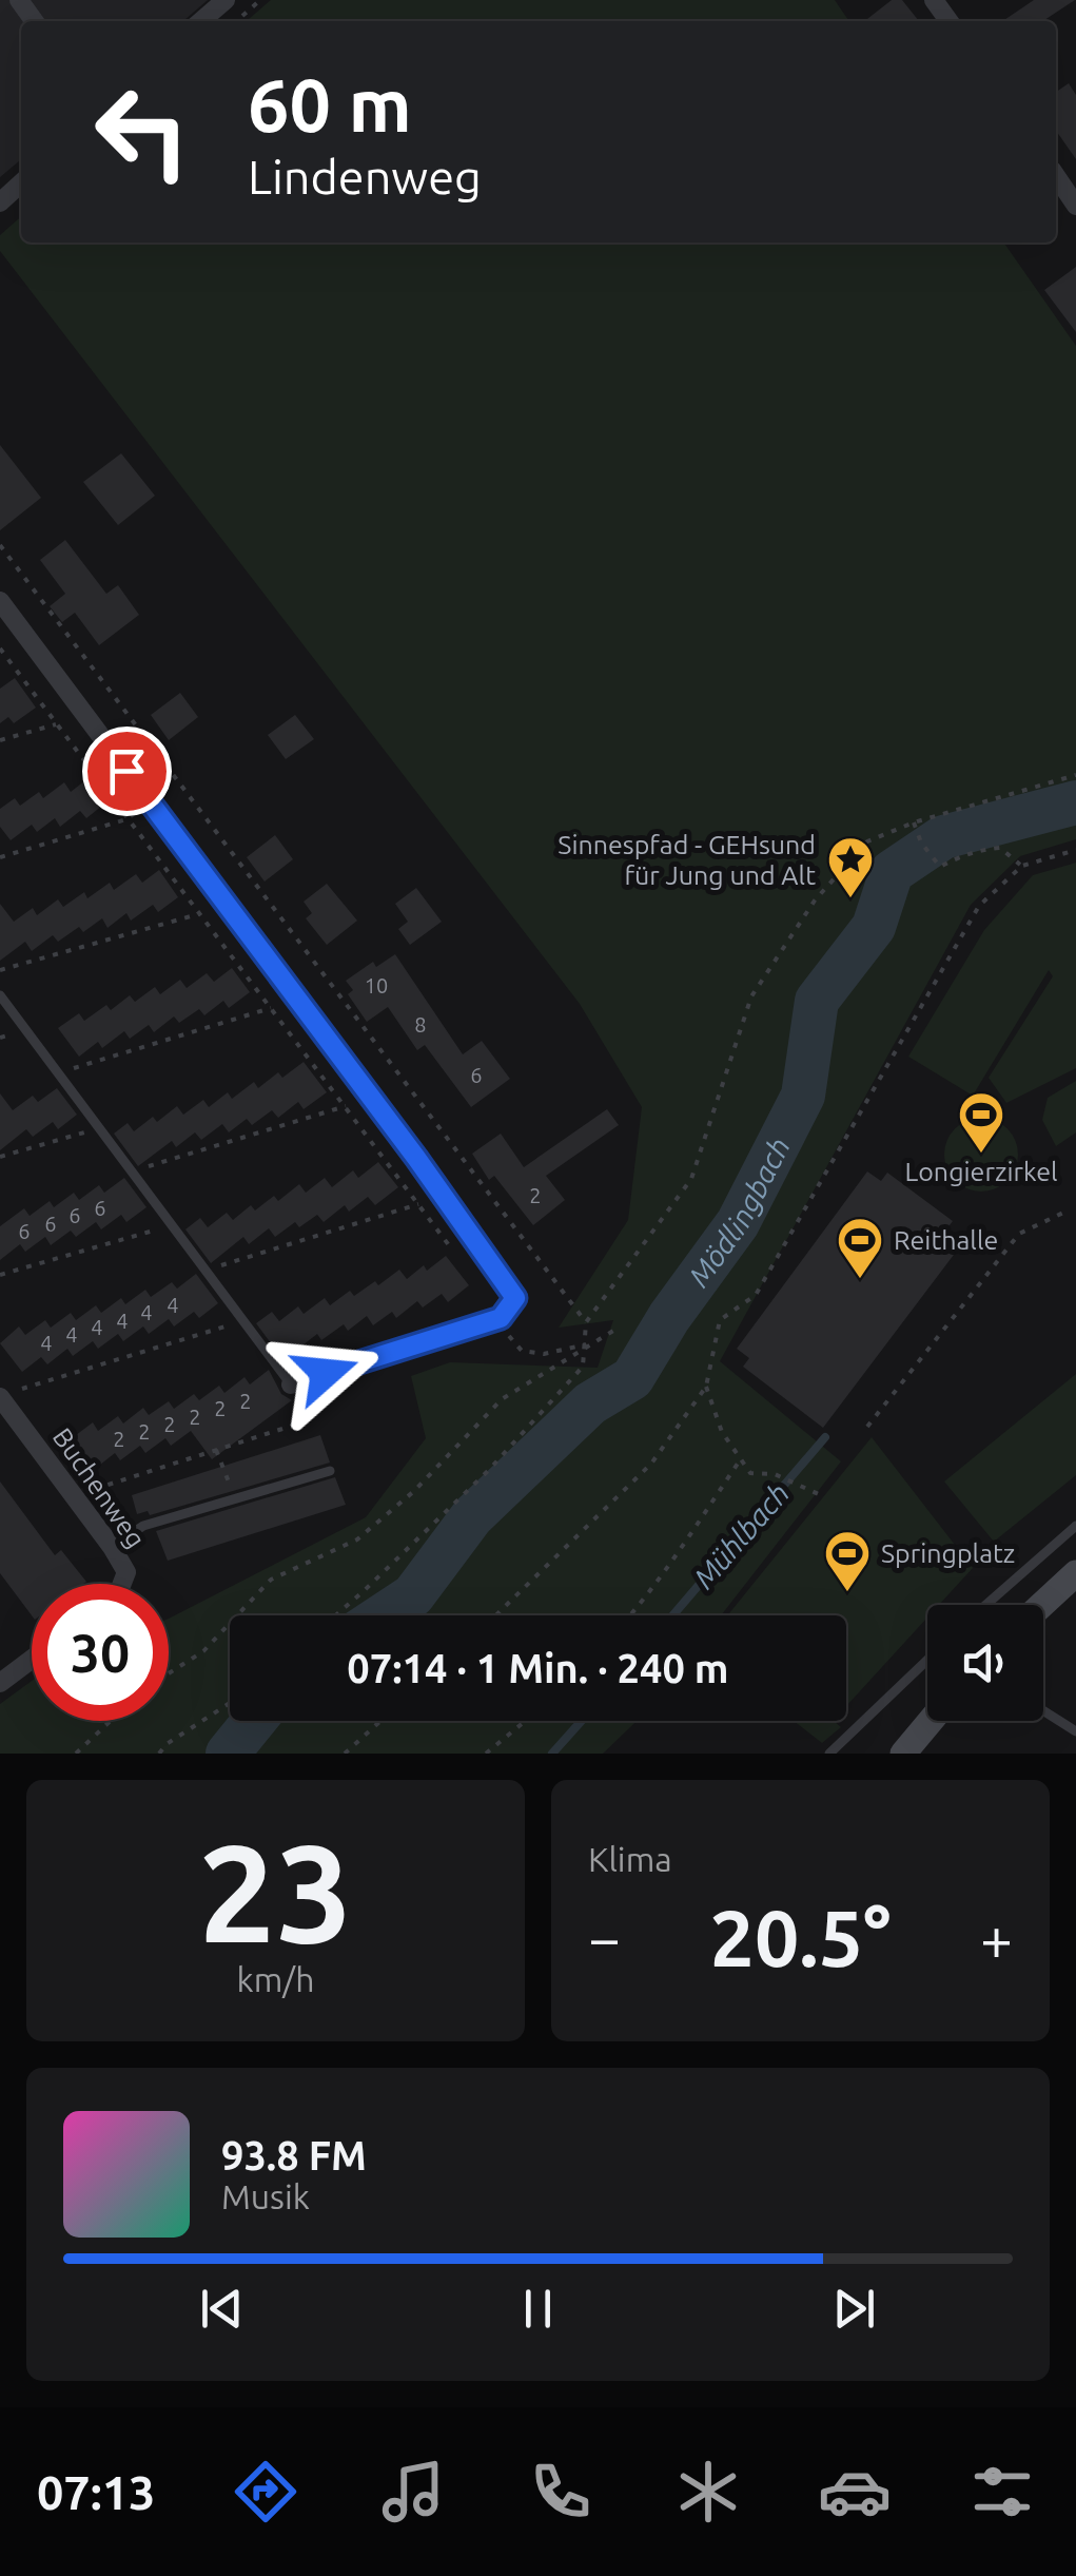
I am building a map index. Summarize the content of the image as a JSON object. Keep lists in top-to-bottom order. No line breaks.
{"streets":{"street":["Buchenweg"]},"water":["Mödlingbach","Mühlbach"],"places":{"place":["Sinnespfad - GEHsund für Jung und Alt"],"sports":["Longierzirkel","Reithalle","Springplatz"]},"house_numbers":["10","8","6","2","6","6","6","6","4","4","4","4","4","4","2","2","2","2","2","2"],"page":{"turn":["60 m","Lindenweg"],"limit":"30","trip":"07:14 · 1 Min. · 240 m","tile":[["23","km/h"],"Klima"],"heat":["−","20.5°","+"],"song":["93.8 FM","Musik"],"tabs":"07:13"}}
